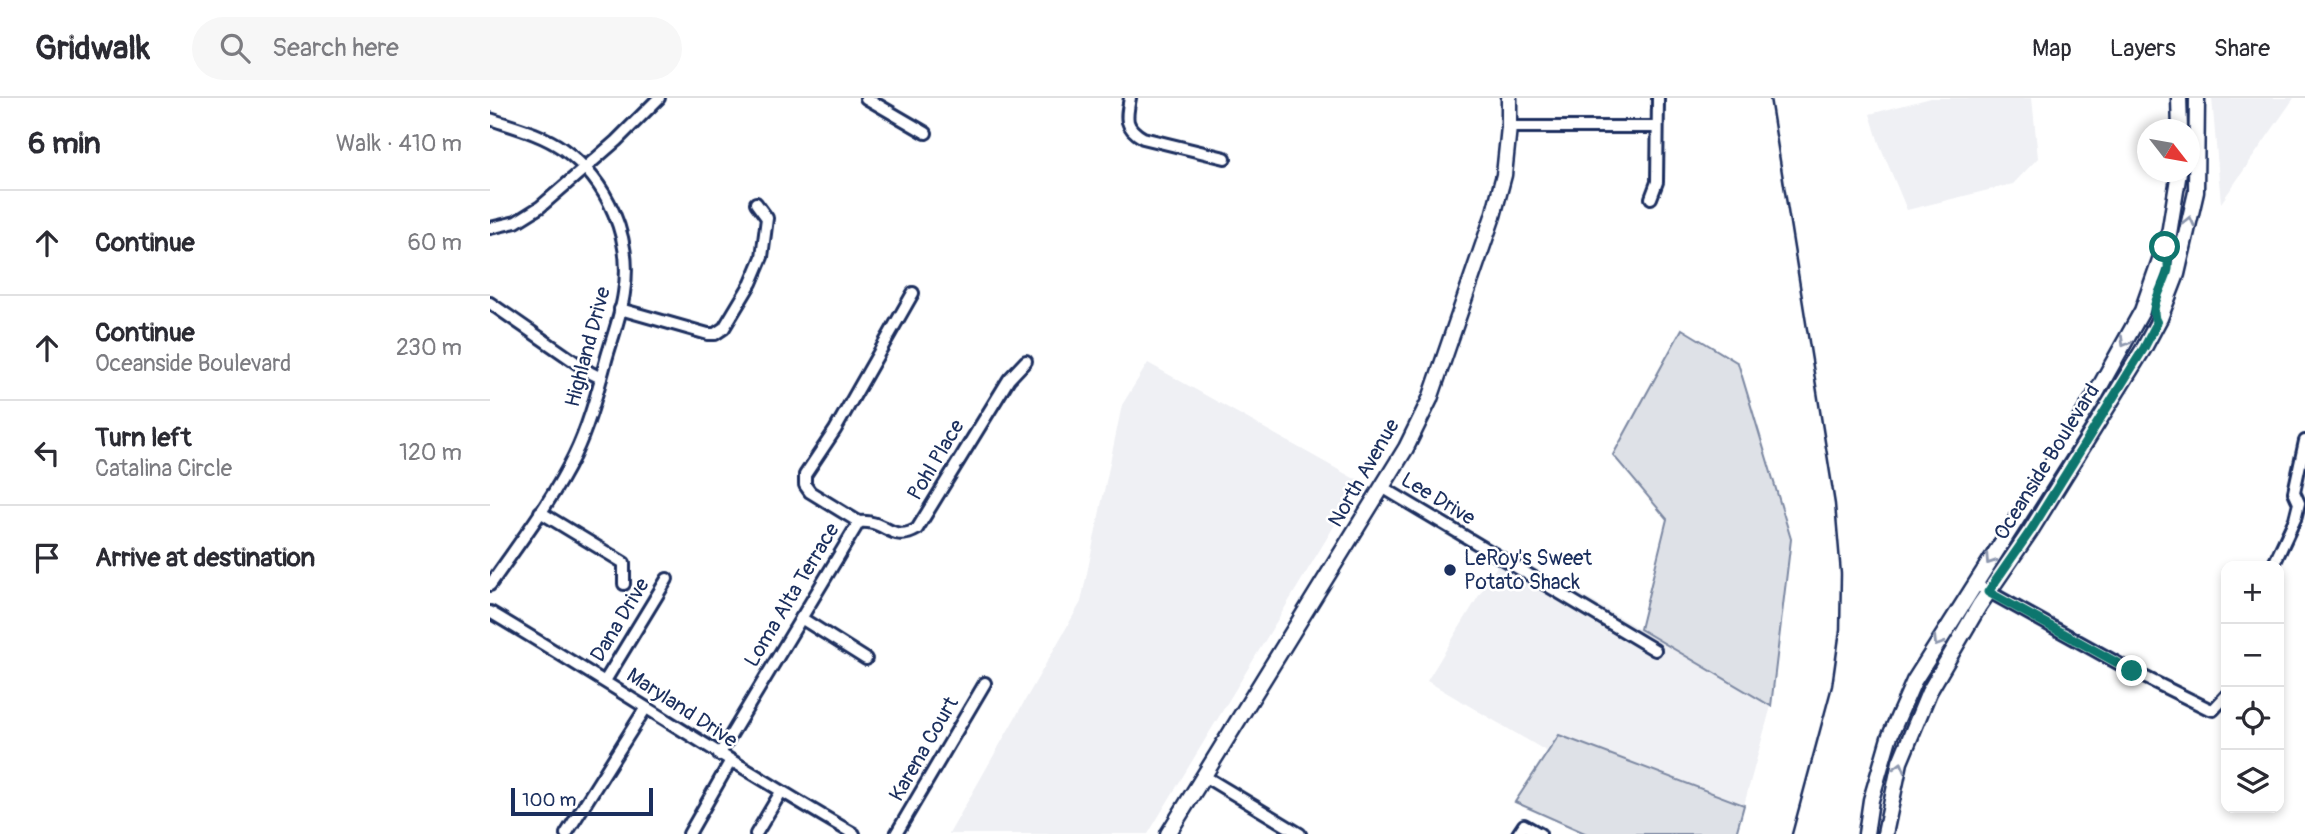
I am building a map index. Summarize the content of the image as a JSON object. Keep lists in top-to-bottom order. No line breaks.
{"streets":{"main road":["Oceanside Boulevard","North Avenue"],"street":["Highland Drive","Pohl Place","Lee Drive","Loma Alta Terrace","Dana Drive","Maryland Drive","Karena Court"]},"crossings":[["Pohl Place","Loma Alta Terrace"],["North Avenue","Lee Drive"],["Loma Alta Terrace","Maryland Drive"],["Dana Drive","Maryland Drive"]],"places":["LeRoy's Sweet Potato Shack"],"scale_bar":"100 m","north":"bottom right","page":{"header":"Gridwalk","search":"Search here","nav":["Map","Layers","Share"],"heading":["6 min","Walk · 410 m"],"list":[["Continue","60 m"],["Continue","Oceanside Boulevard","230 m"],["Turn left","Catalina Circle","120 m"],"Arrive at destination"],"map_buttons":["+","−"],"scale":"100 m"}}
